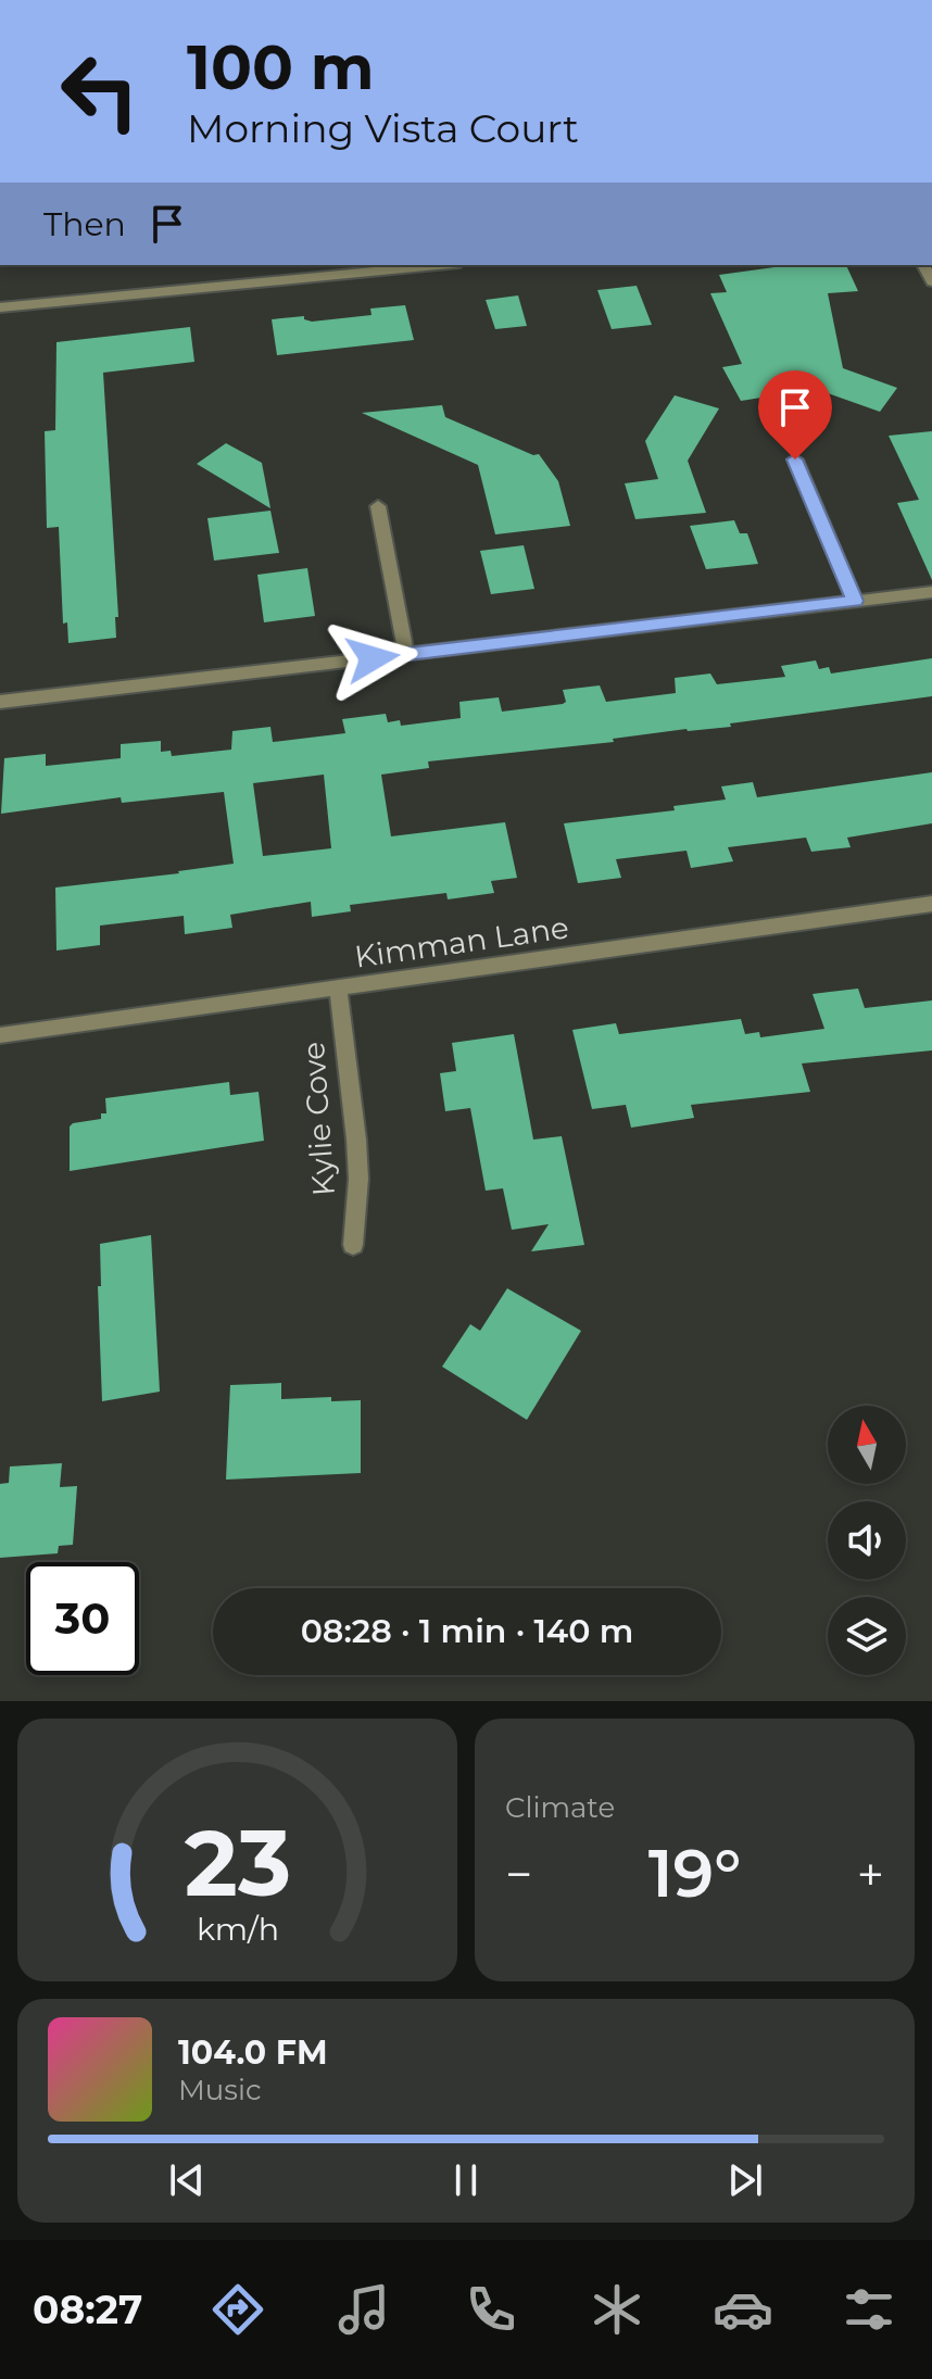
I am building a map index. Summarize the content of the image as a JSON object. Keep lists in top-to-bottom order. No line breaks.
{"streets":{"street":["Kimman Lane","Kylie Cove"]},"crossings":[["Kimman Lane","Kylie Cove"]],"north":"top","page":{"turn":["100 m","Morning Vista Court"],"then":"Then","limit":"30","trip":"08:28 · 1 min · 140 m","tile":"Climate","heat":["−","19°","+"],"song":["104.0 FM","Music"],"tabs":"08:27","gauge":["23","km/h"]}}
